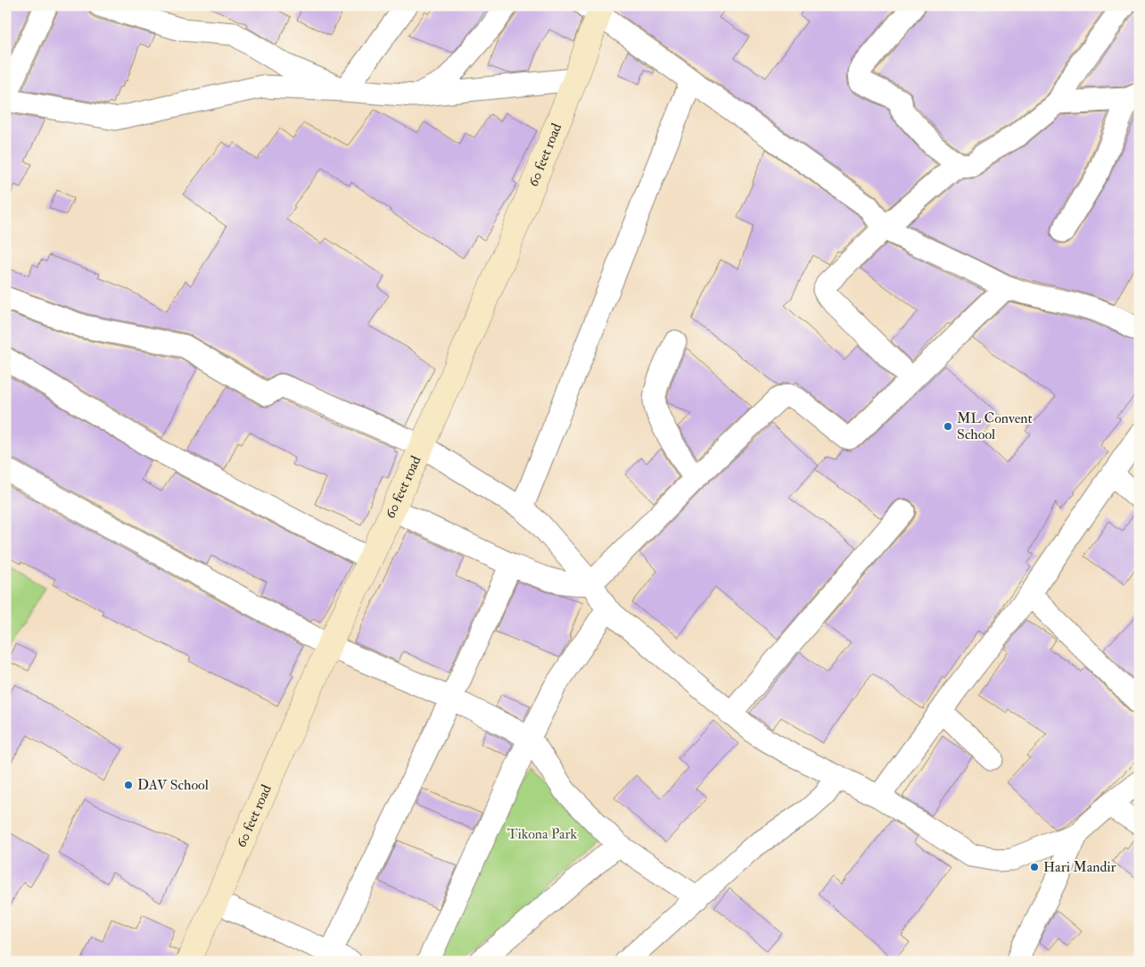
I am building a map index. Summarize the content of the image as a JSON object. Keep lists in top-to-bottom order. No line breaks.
{"streets":{"street":["60 feet road"]},"parks":["Tikona Park"],"places":["ML Convent School","DAV School","Hari Mandir"]}
